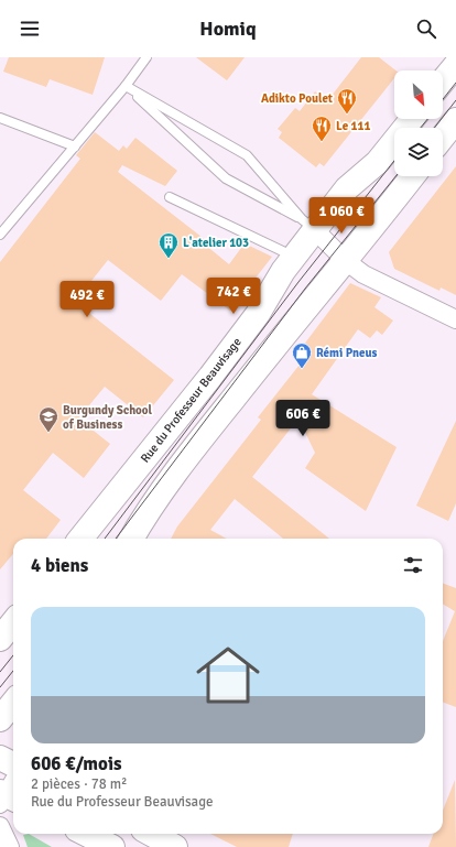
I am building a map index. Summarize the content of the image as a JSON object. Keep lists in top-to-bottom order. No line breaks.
{"streets":{"street":["Rue du Professeur Beauvisage"]},"places":{"restaurant":["Adikto Poulet","Le 111"],"building":["L'atelier 103"],"shop":["Rémi Pneus"],"school or university":["Burgundy School of Business"]},"north":"bottom right","page":{"header":"Homiq","price":["1 060 €","742 €","492 €","606 €"],"heading":"4 biens","list":[{"name":"606 €/mois","note":"2 pièces · 78 m² · Rue du Professeur Beauvisage"}]}}
